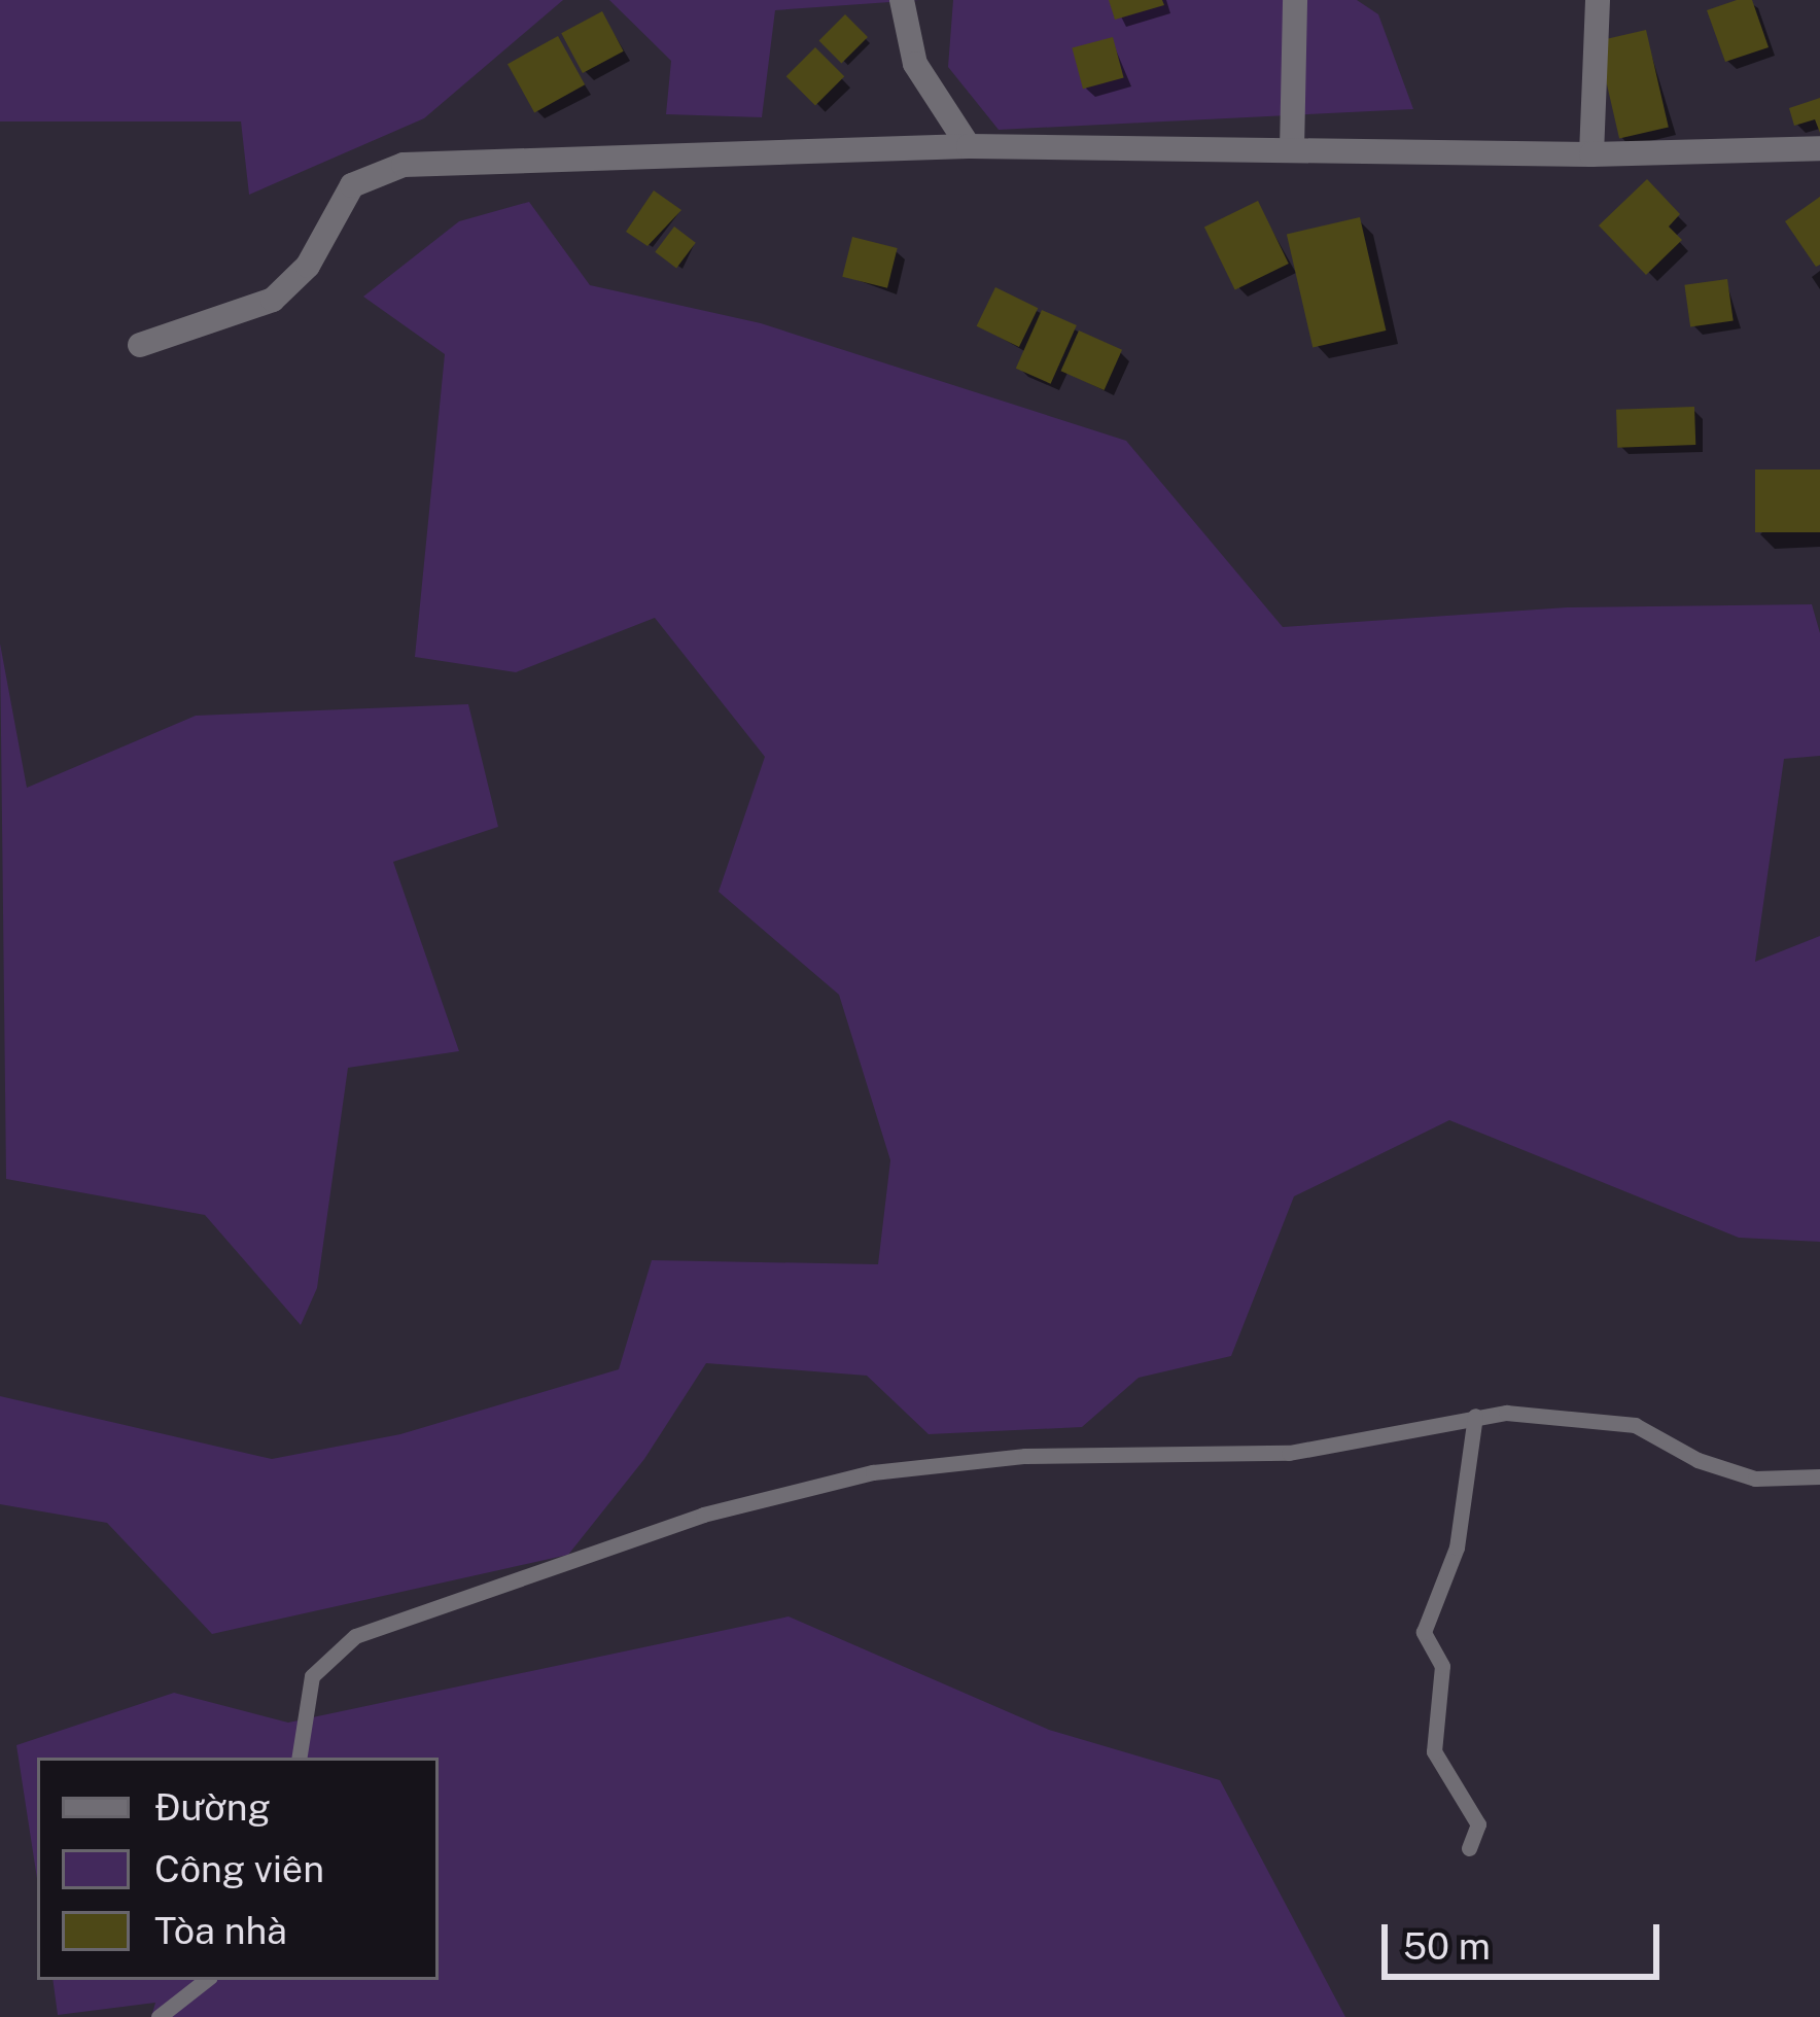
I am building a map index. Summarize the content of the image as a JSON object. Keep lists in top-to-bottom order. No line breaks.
{"legend":["Đường","Công viên","Tòa nhà"],"scale_bar":"50 m"}
